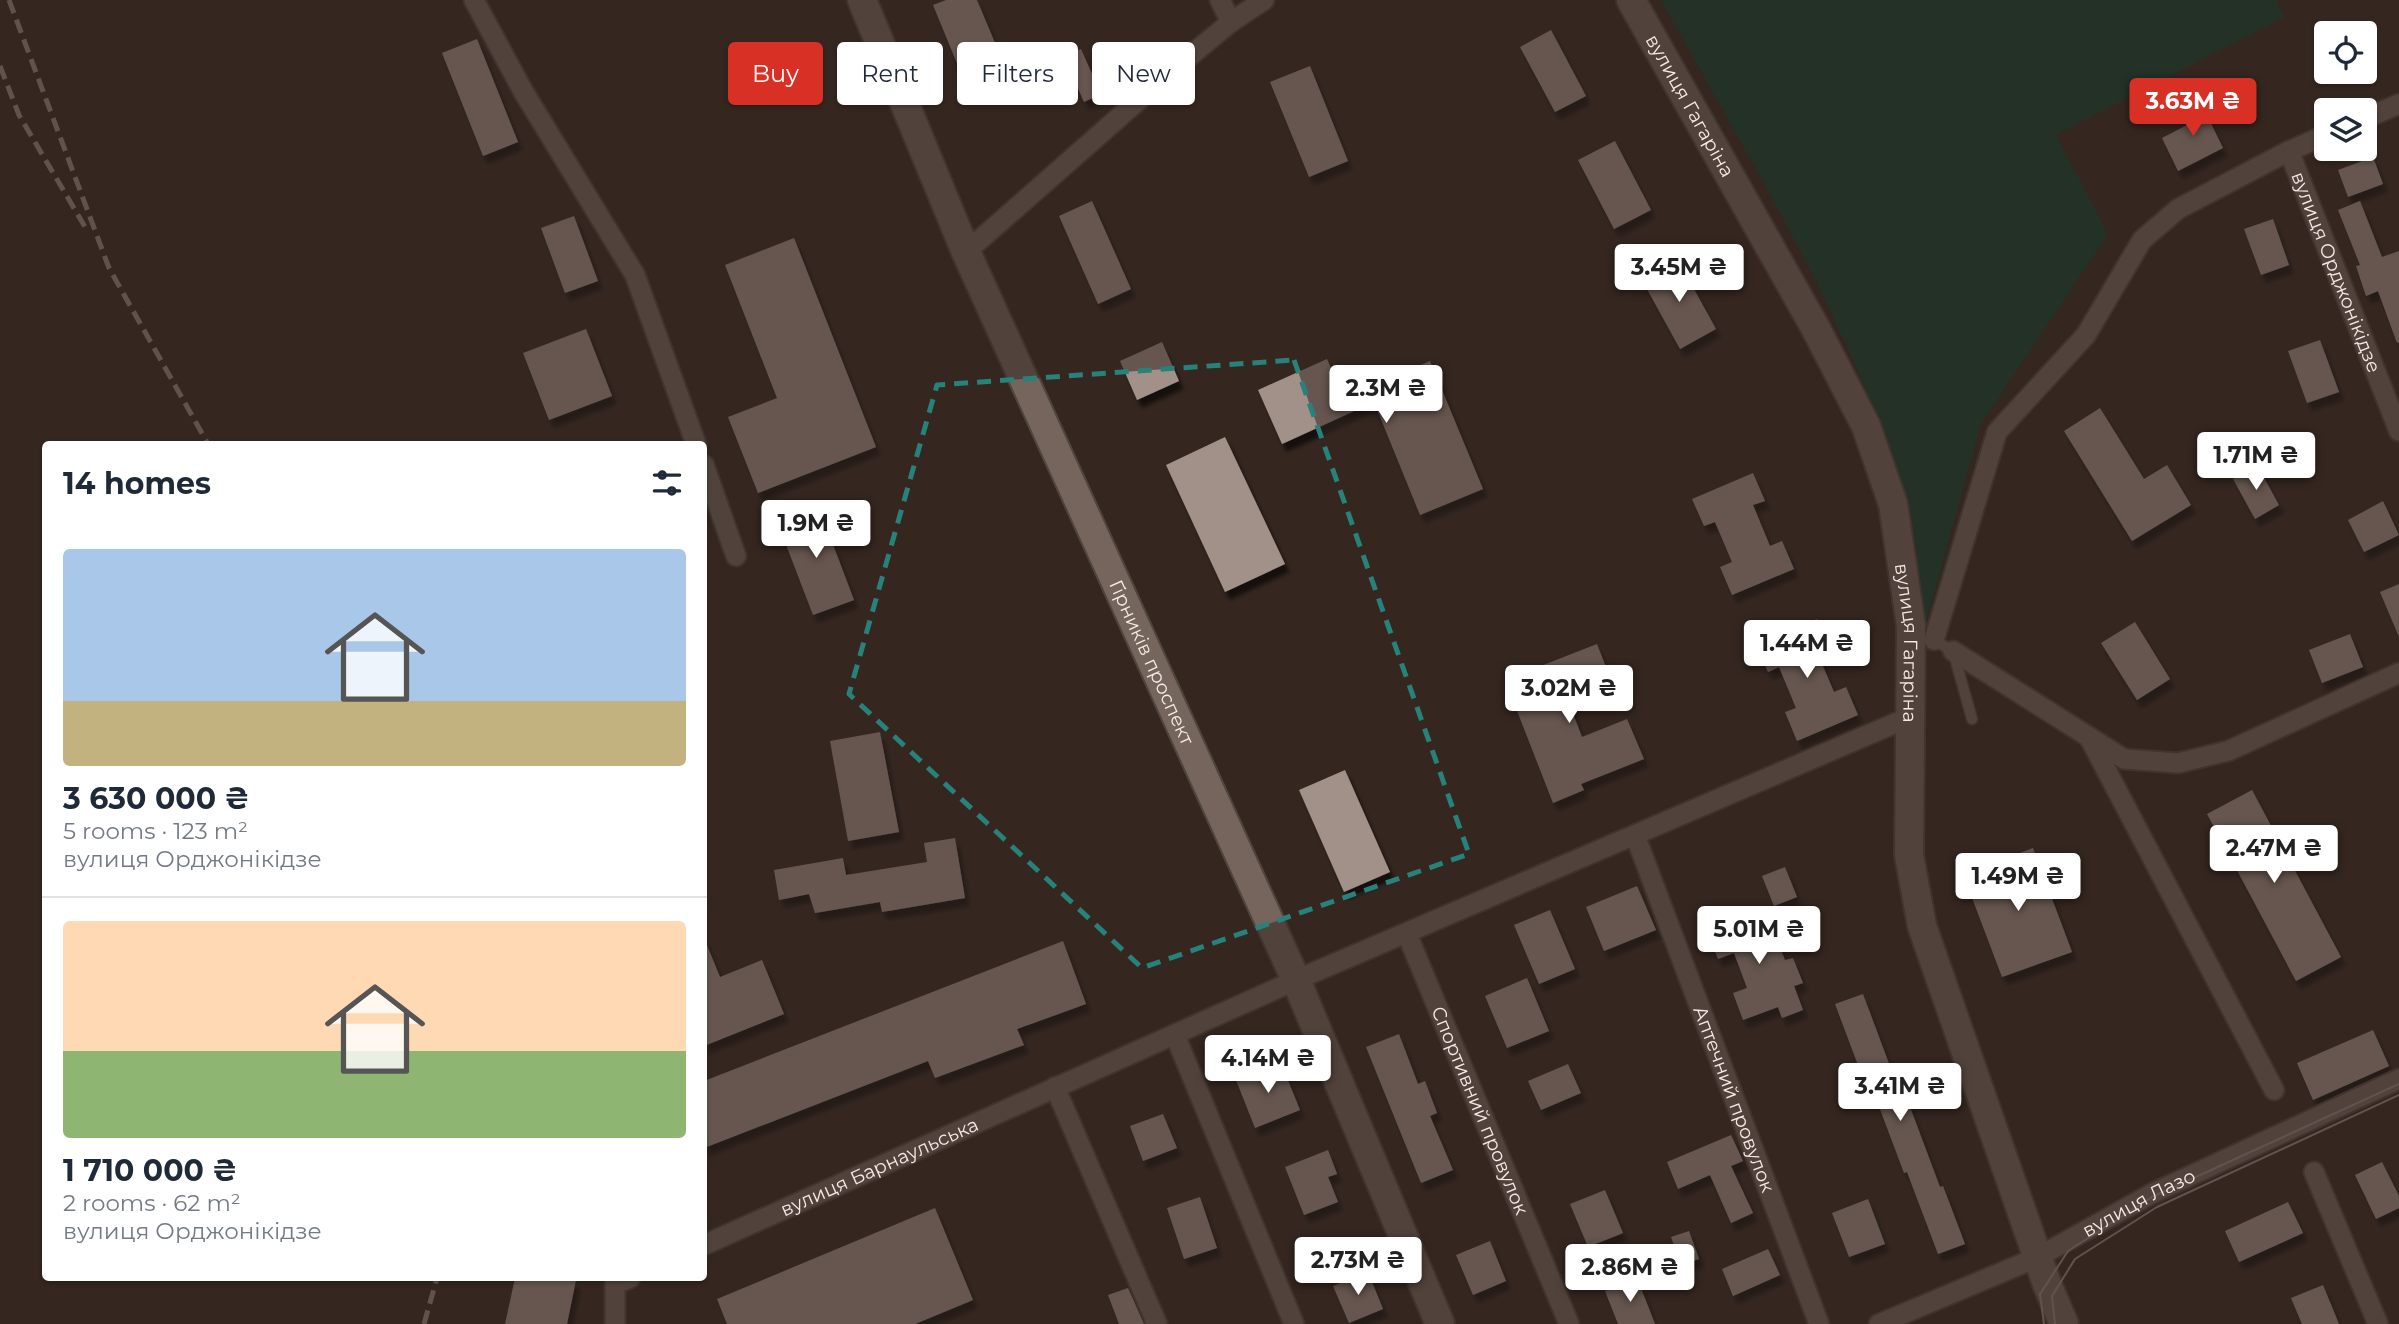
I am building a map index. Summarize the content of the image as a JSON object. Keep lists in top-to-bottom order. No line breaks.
{"streets":{"main road":["вулиця Гагаріна","Гірників проспект"],"street":["вулиця Орджонікідзе","Аптечний провулок","Спортивний провулок","вулиця Барнаульська","вулиця Лазо"]},"crossings":[["вулиця Гагаріна","вулиця Барнаульська"],["вулиця Гагаріна","вулиця Лазо"],["Гірників проспект","вулиця Барнаульська"],["Аптечний провулок","вулиця Барнаульська"],["Спортивний провулок","вулиця Барнаульська"]],"page":{"chip":["Buy","Rent","Filters","New"],"price":["3.63M ₴","3.45M ₴","2.3M ₴","1.71M ₴","1.9M ₴","1.44M ₴","3.02M ₴","2.47M ₴","1.49M ₴","5.01M ₴","4.14M ₴","3.41M ₴","2.73M ₴","2.86M ₴"],"heading":"14 homes","list":[{"name":"3 630 000 ₴","note":"5 rooms · 123 m² · вулиця Орджонікідзе"},{"name":"1 710 000 ₴","note":"2 rooms · 62 m² · вулиця Орджонікідзе"}]}}
